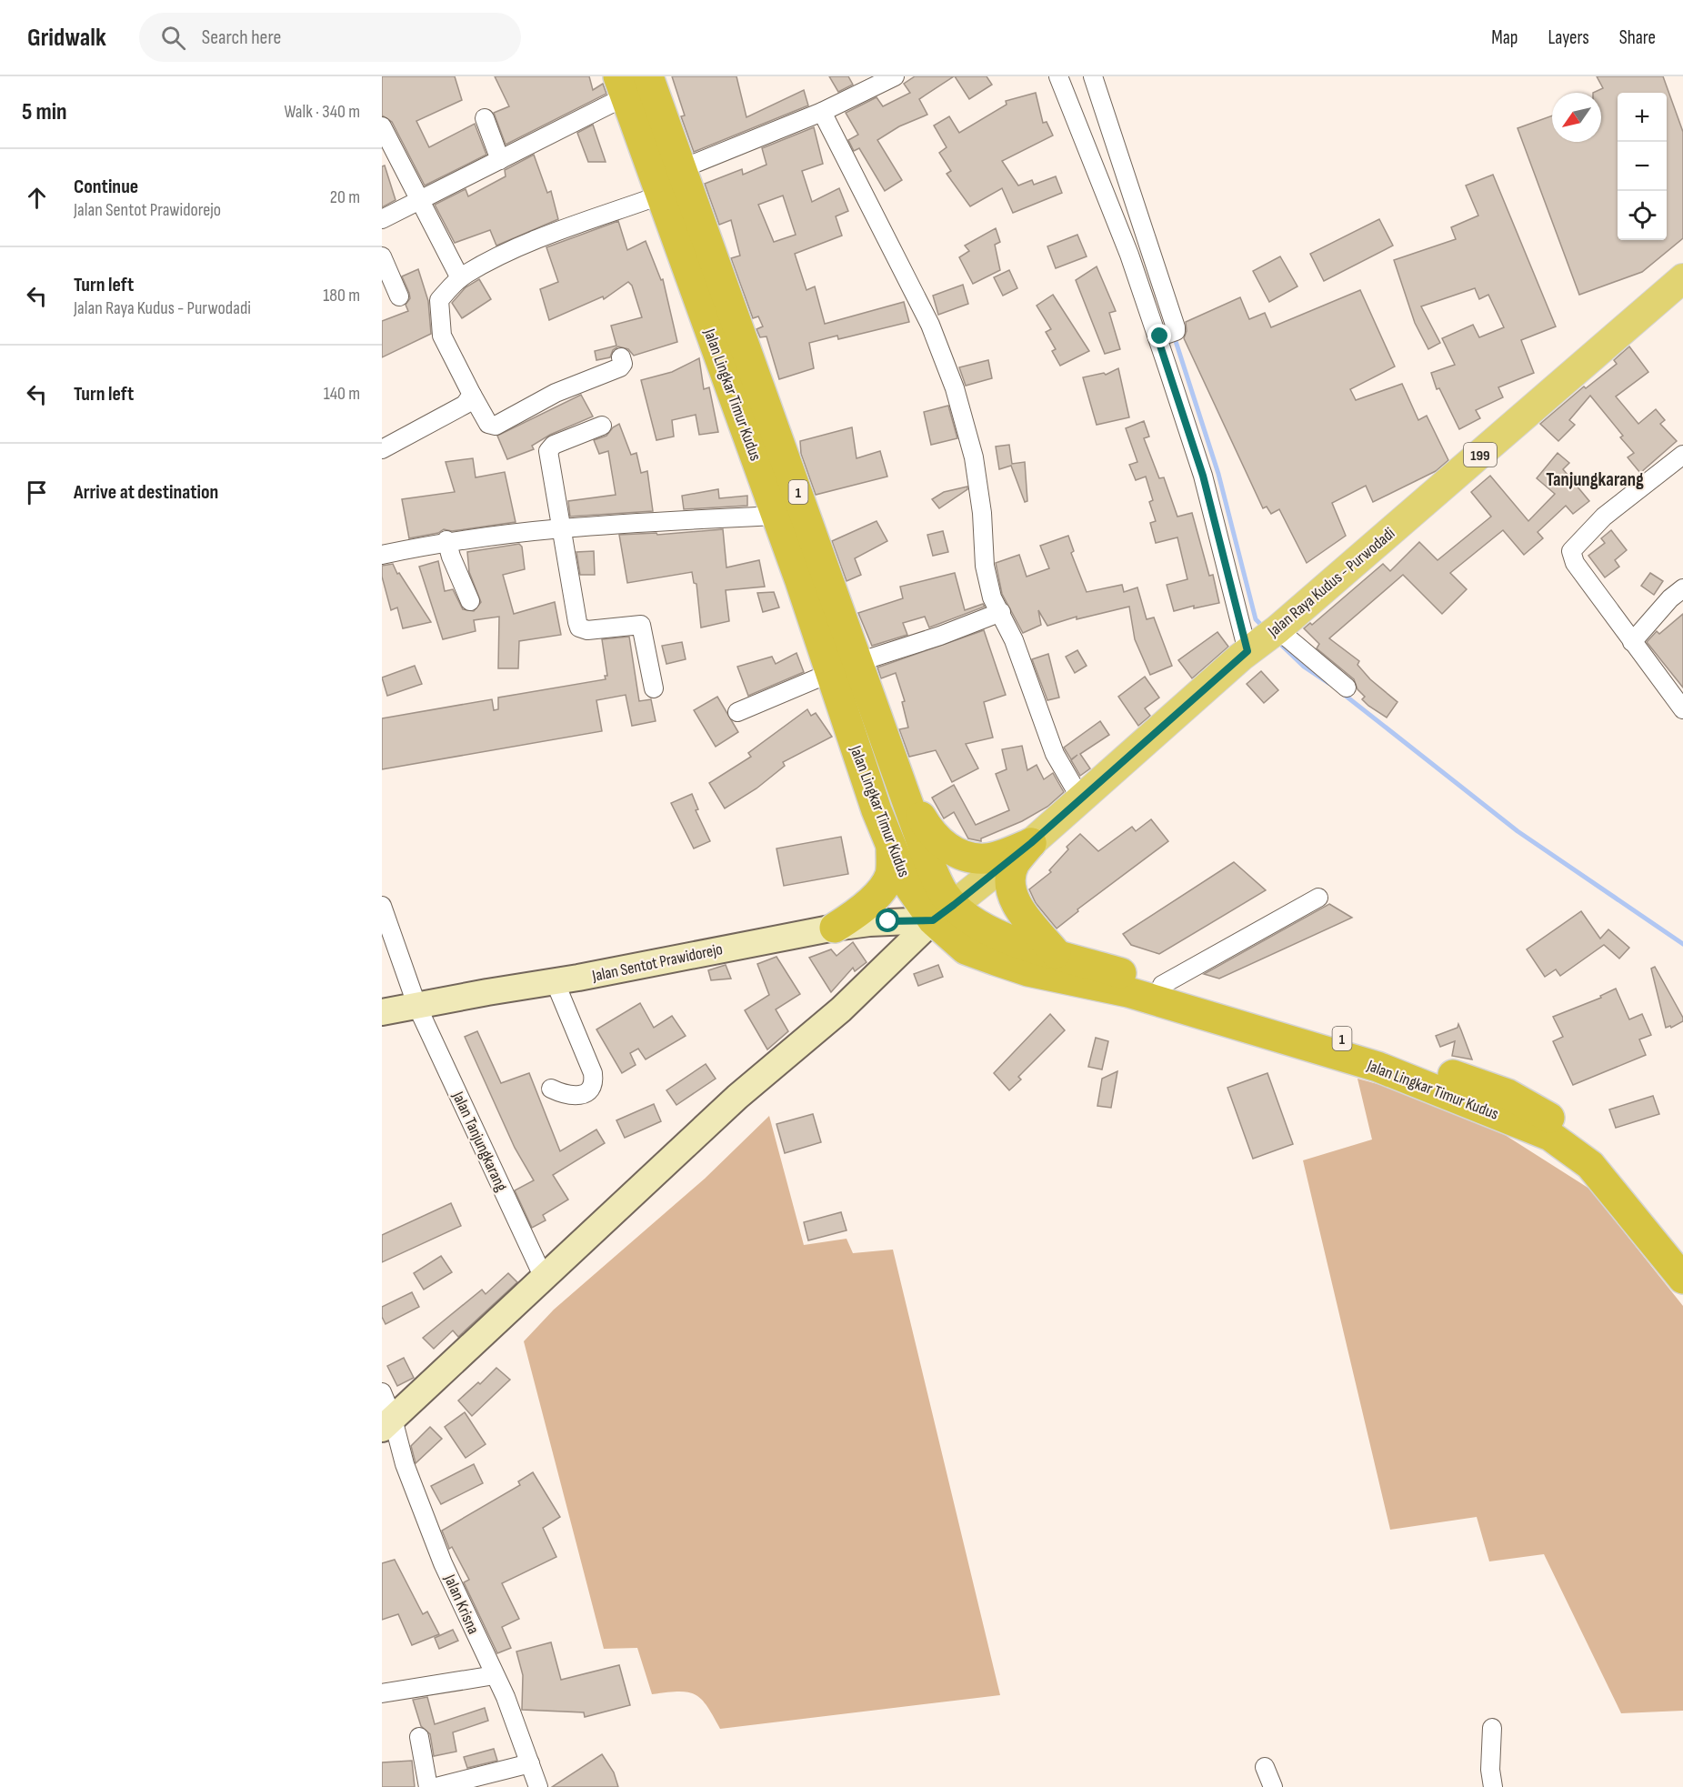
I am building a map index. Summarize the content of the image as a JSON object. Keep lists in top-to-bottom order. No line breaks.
{"streets":{"highway":["Jalan Lingkar Timur Kudus","1"],"main road":["199","Jalan Raya Kudus - Purwodadi","Jalan Sentot Prawidorejo"],"street":["Jalan Tanjungkarang","Jalan Krisna"]},"crossings":[["Jalan Lingkar Timur Kudus","Jalan Raya Kudus - Purwodadi"],["Jalan Lingkar Timur Kudus","Jalan Sentot Prawidorejo"],["Jalan Raya Kudus - Purwodadi","Jalan Sentot Prawidorejo"],["Jalan Sentot Prawidorejo","Jalan Tanjungkarang"]],"districts":["Tanjungkarang"],"north":"bottom left","page":{"header":"Gridwalk","search":"Search here","nav":["Map","Layers","Share"],"heading":["5 min","Walk · 340 m"],"map_buttons":["+","−"],"list":[["Continue","Jalan Sentot Prawidorejo","20 m"],["Turn left","Jalan Raya Kudus - Purwodadi","180 m"],["Turn left","140 m"],"Arrive at destination"]}}
